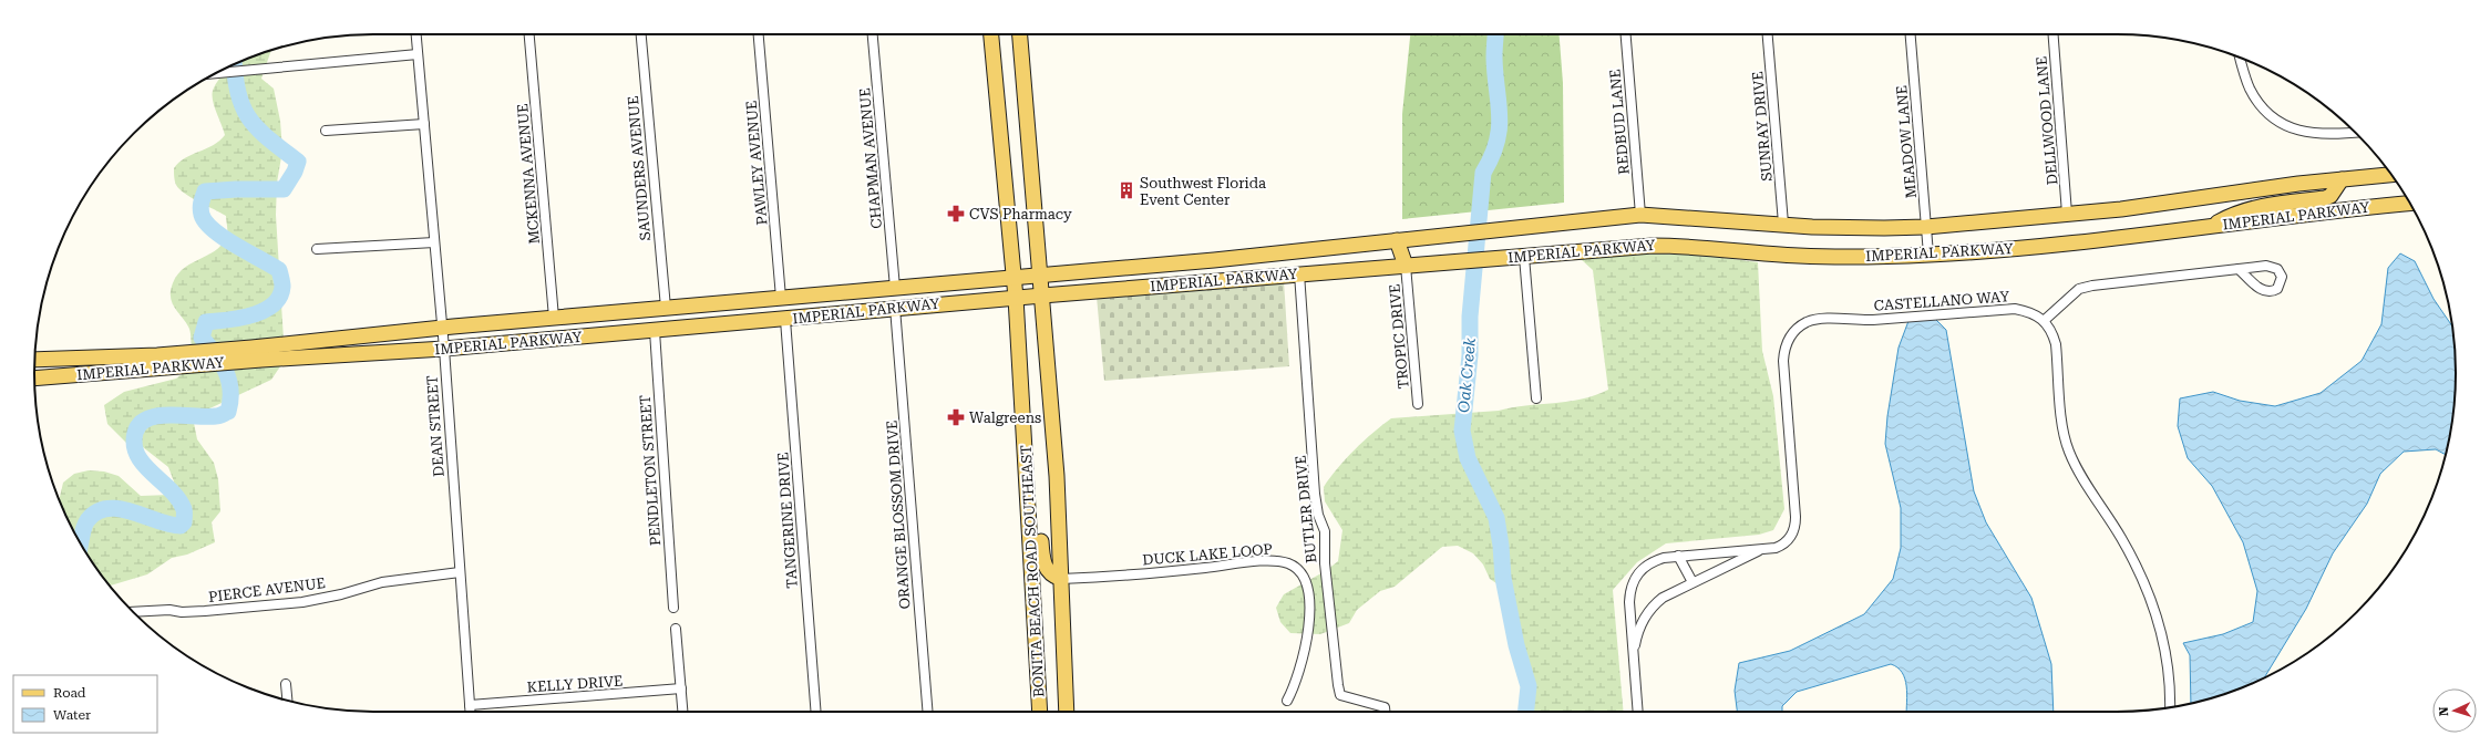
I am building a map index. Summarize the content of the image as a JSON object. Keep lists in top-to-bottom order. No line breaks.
{"streets":{"main road":["IMPERIAL PARKWAY","BONITA BEACH ROAD SOUTHEAST"],"street":["DELLWOOD LANE","REDBUD LANE","SUNRAY DRIVE","MEADOW LANE","CHAPMAN AVENUE","PAWLEY AVENUE","SAUNDERS AVENUE","MCKENNA AVENUE","CASTELLANO WAY","TROPIC DRIVE","DEAN STREET","PENDLETON STREET","BUTLER DRIVE","ORANGE BLOSSOM DRIVE","TANGERINE DRIVE","DUCK LAKE LOOP","PIERCE AVENUE","KELLY DRIVE"]},"crossings":[["DELLWOOD LANE","IMPERIAL PARKWAY"],["REDBUD LANE","IMPERIAL PARKWAY"],["SUNRAY DRIVE","IMPERIAL PARKWAY"],["MEADOW LANE","IMPERIAL PARKWAY"],["CHAPMAN AVENUE","IMPERIAL PARKWAY"],["PAWLEY AVENUE","IMPERIAL PARKWAY"],["SAUNDERS AVENUE","IMPERIAL PARKWAY"],["MCKENNA AVENUE","IMPERIAL PARKWAY"],["IMPERIAL PARKWAY","TROPIC DRIVE"],["IMPERIAL PARKWAY","DEAN STREET"],["IMPERIAL PARKWAY","PENDLETON STREET"],["IMPERIAL PARKWAY","BUTLER DRIVE"],["IMPERIAL PARKWAY","ORANGE BLOSSOM DRIVE"],["IMPERIAL PARKWAY","TANGERINE DRIVE"],["IMPERIAL PARKWAY","BONITA BEACH ROAD SOUTHEAST"],["DEAN STREET","PIERCE AVENUE"],["DEAN STREET","KELLY DRIVE"],["DUCK LAKE LOOP","BONITA BEACH ROAD SOUTHEAST"]],"water":["Oak Creek"],"places":{"building":["Southwest Florida Event Center"],"pharmacy":["CVS Pharmacy","Walgreens"]},"legend":["Road","Water"],"north":"left"}
